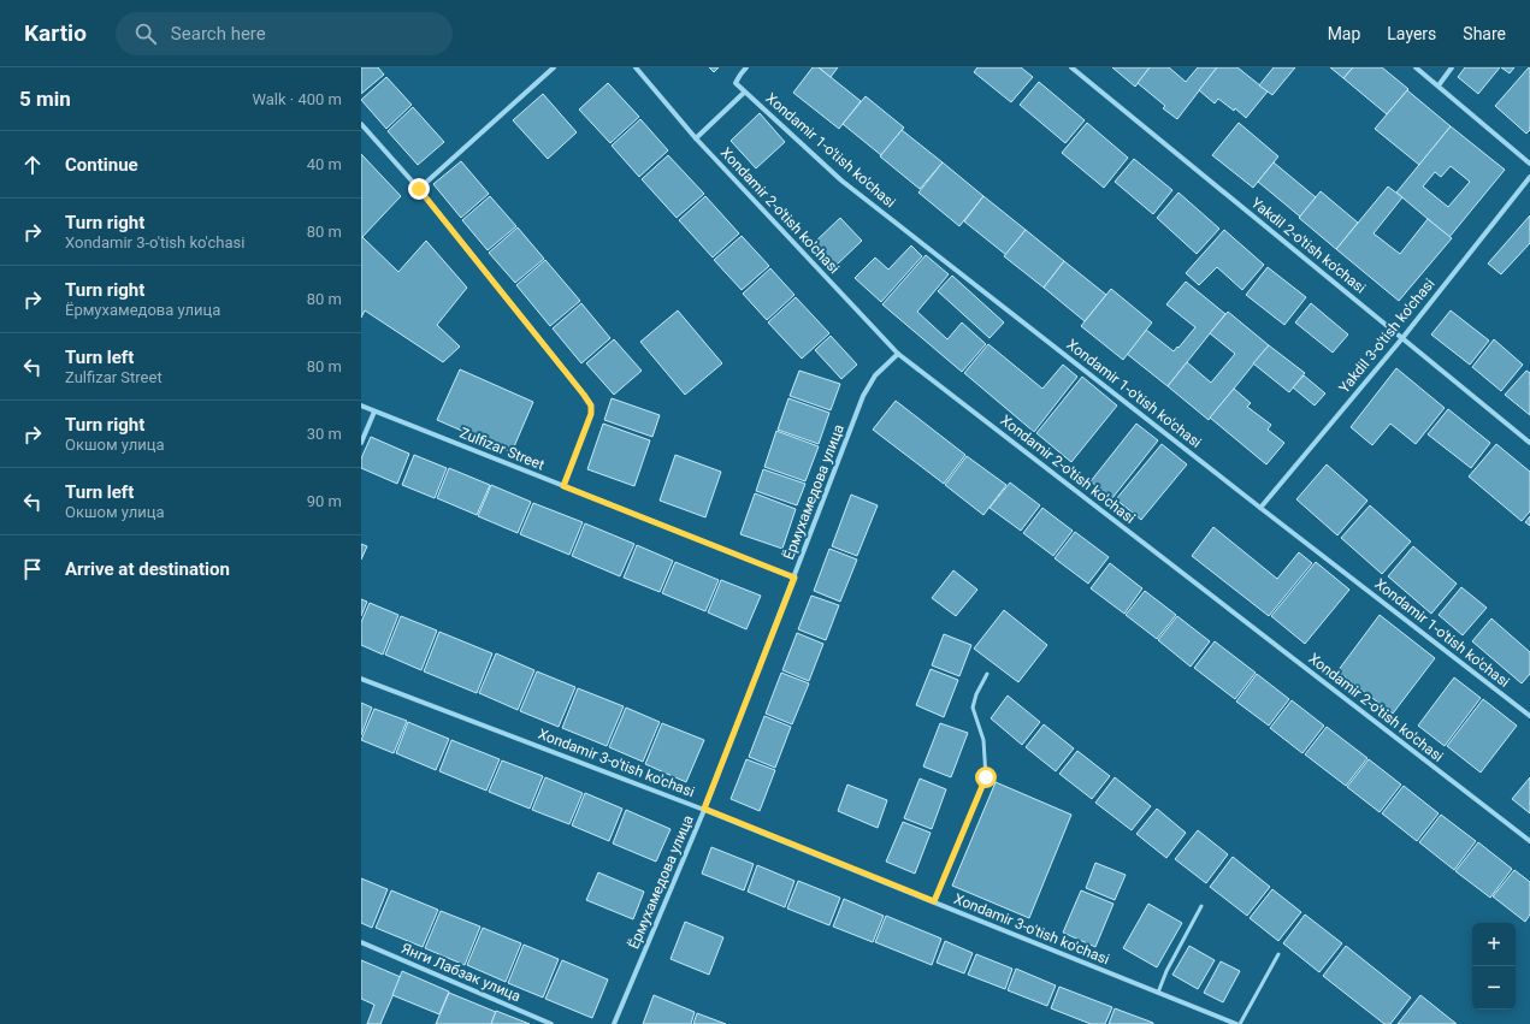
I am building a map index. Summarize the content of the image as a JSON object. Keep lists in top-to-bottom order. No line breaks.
{"streets":{"street":["Xondamir 1-o'tish ko'chasi","Xondamir 2-o'tish ko'chasi","Yakdil 2-o'tish ko'chasi","Yakdil 3-o'tish ko'chasi","Zulfizar Street","Ёрмухамедова улица","Xondamir 3-o'tish ko'chasi","Янги Лабзак улица"]},"crossings":[["Xondamir 1-o'tish ko'chasi","Yakdil 3-o'tish ko'chasi"],["Xondamir 2-o'tish ko'chasi","Ёрмухамедова улица"],["Yakdil 2-o'tish ko'chasi","Yakdil 3-o'tish ko'chasi"],["Zulfizar Street","Ёрмухамедова улица"],["Ёрмухамедова улица","Xondamir 3-o'tish ko'chasi"]],"page":{"header":"Kartio","search":"Search here","nav":["Map","Layers","Share"],"heading":["5 min","Walk · 400 m"],"list":[["Continue","40 m"],["Turn right","Xondamir 3-o'tish ko'chasi","80 m"],["Turn right","Ёрмухамедова улица","80 m"],["Turn left","Zulfizar Street","80 m"],["Turn right","Окшом улица","30 m"],["Turn left","Окшом улица","90 m"],"Arrive at destination"],"map_buttons":["+","−"]}}
